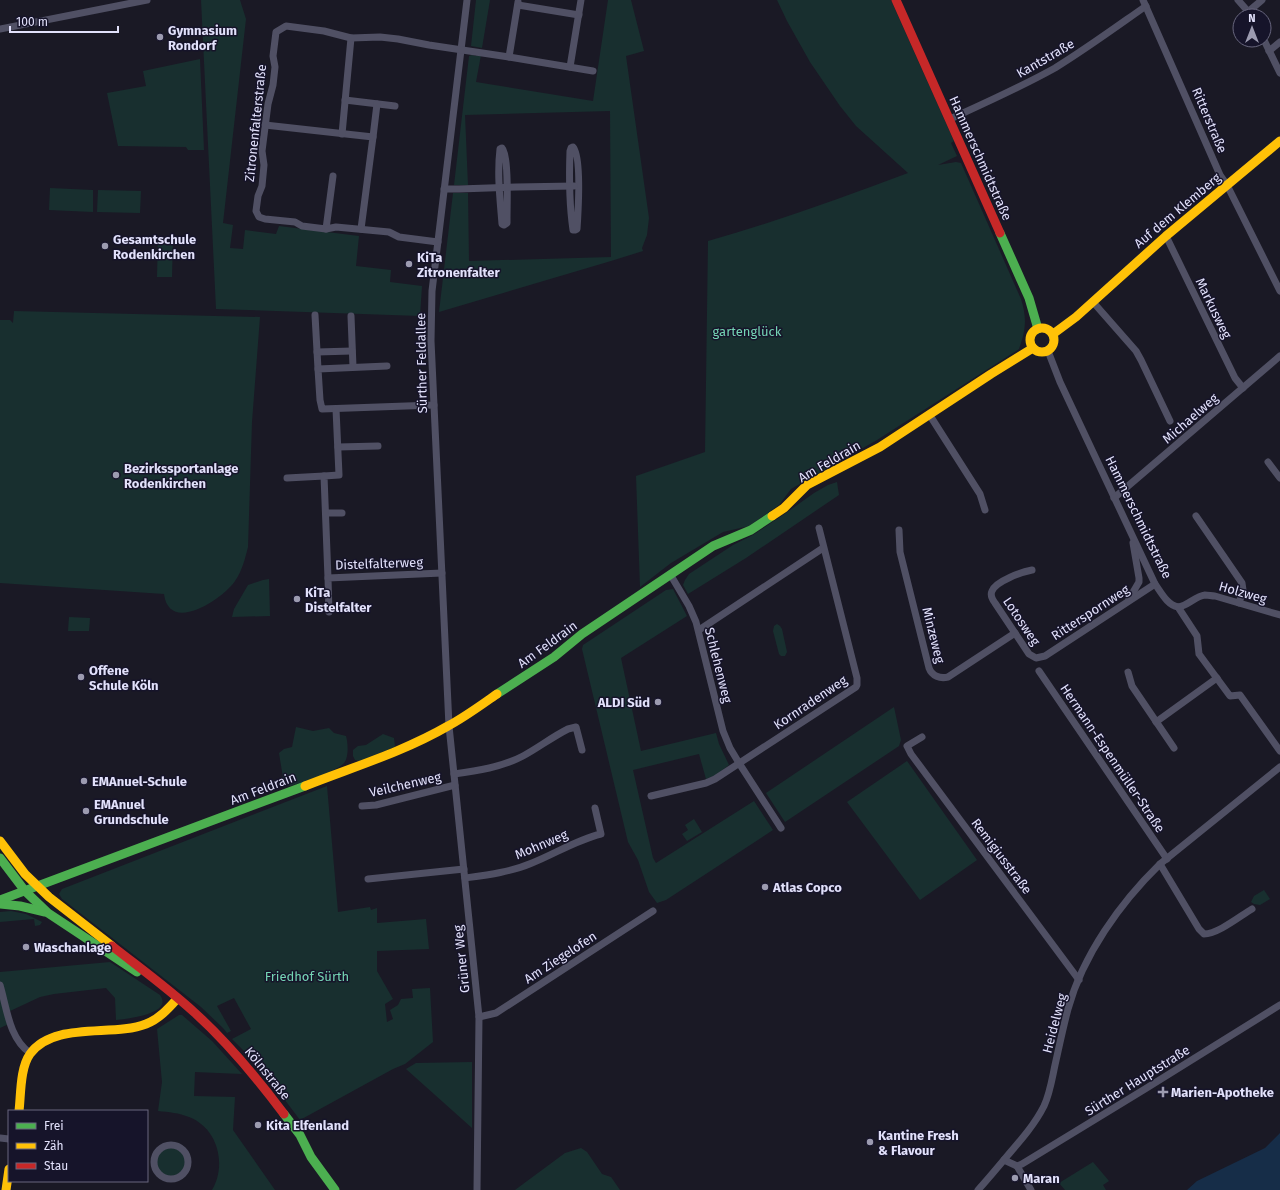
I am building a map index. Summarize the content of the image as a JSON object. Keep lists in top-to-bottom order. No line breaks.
{"streets":{"street":["Kantstraße","Ritterstraße","Zitronenfalterstraße","Hammerschmidtstraße","Auf dem Klemberg","Markusweg","Sürther Feldallee","Michaelweg","Am Feldrain","Distelfalterweg","Holzweg","Ritterspornweg","Lotosweg","Minzeweg","Schlehenweg","Kornradenweg","Hermann-Espenmüller-Straße","Veilchenweg","Mohnweg","Remigiusstraße","Am Ziegelofen","Grüner Weg","Heidelweg","Kölnstraße","Sürther Hauptstraße"]},"crossings":[["Kantstraße","Ritterstraße"],["Kantstraße","Hammerschmidtstraße"],["Ritterstraße","Auf dem Klemberg"],["Zitronenfalterstraße","Sürther Feldallee"],["Hammerschmidtstraße","Auf dem Klemberg"],["Hammerschmidtstraße","Michaelweg"],["Hammerschmidtstraße","Am Feldrain"],["Hammerschmidtstraße","Holzweg"],["Hammerschmidtstraße","Ritterspornweg"],["Auf dem Klemberg","Markusweg"],["Auf dem Klemberg","Am Feldrain"],["Markusweg","Michaelweg"],["Sürther Feldallee","Am Feldrain"],["Sürther Feldallee","Distelfalterweg"],["Sürther Feldallee","Grüner Weg"],["Am Feldrain","Schlehenweg"],["Am Feldrain","Grüner Weg"],["Am Feldrain","Kölnstraße"],["Ritterspornweg","Lotosweg"],["Lotosweg","Minzeweg"],["Schlehenweg","Kornradenweg"],["Hermann-Espenmüller-Straße","Heidelweg"],["Veilchenweg","Grüner Weg"],["Mohnweg","Grüner Weg"],["Remigiusstraße","Heidelweg"],["Am Ziegelofen","Grüner Weg"]],"parks":["gartenglück","Friedhof Sürth"],"places":{"other":["Gymnasium Rondorf","Gesamtschule Rodenkirchen","KiTa Zitronenfalter","Bezirkssportanlage Rodenkirchen","KiTa Distelfalter","Offene Schule Köln","ALDI Süd","EMAnuel-Schule","EMAnuel Grundschule","Atlas Copco","Waschanlage","Kita Elfenland","Kantine Fresh & Flavour","Maran"],"health":["Marien-Apotheke"]},"legend":["Frei","Zäh","Stau"],"scale_bar":"100 m","north":"top"}
